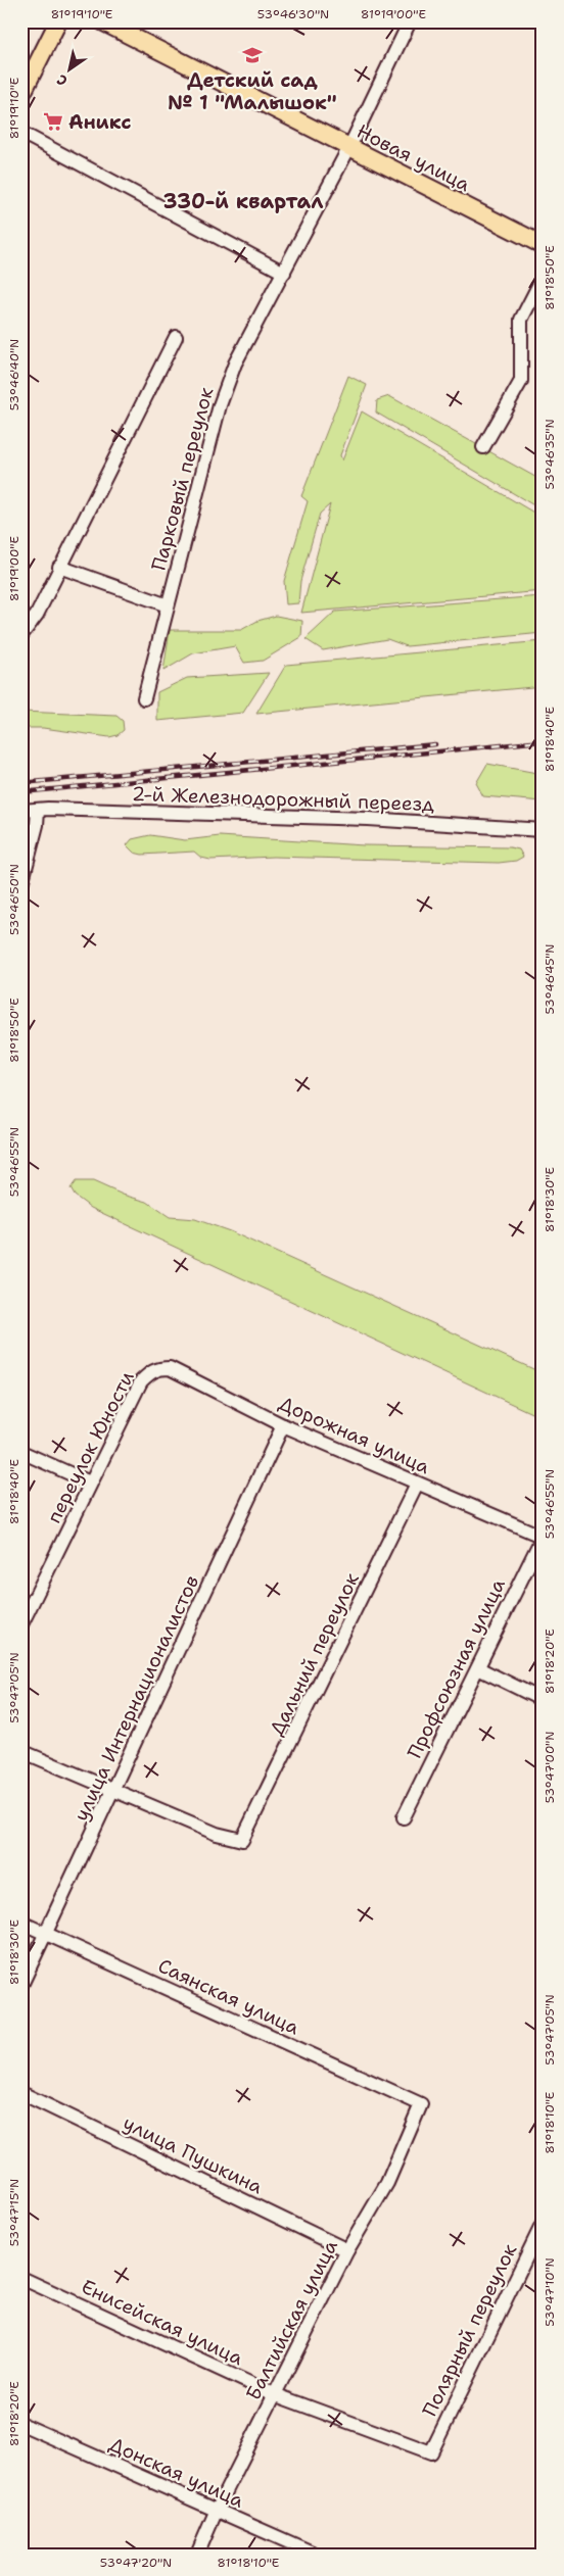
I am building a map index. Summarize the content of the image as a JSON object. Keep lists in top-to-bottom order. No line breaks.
{"streets":{"main road":["Новая улица"],"street":["Парковый переулок","2-й Железнодорожный переезд","Дорожная улица","переулок Юности","Дальний переулок","Профсоюзная улица","улица Интернационалистов","Саянская улица","улица Пушкина","Балтийская улица","Енисейская улица","Полярный переулок","Донская улица"]},"crossings":[["Новая улица","Парковый переулок"],["Дорожная улица","переулок Юности"],["Дорожная улица","Дальний переулок"],["Дорожная улица","Профсоюзная улица"],["Дорожная улица","улица Интернационалистов"],["Дальний переулок","улица Интернационалистов"],["улица Интернационалистов","Саянская улица"],["Саянская улица","Балтийская улица"],["улица Пушкина","Балтийская улица"],["Балтийская улица","Енисейская улица"],["Балтийская улица","Донская улица"],["Енисейская улица","Полярный переулок"]],"districts":["330-й квартал"],"places":{"school or university":["Детский сад № 1 \"Малышок\""],"supermarket":["Аникс"]},"north":"bottom left","coordinates":["81°19'10\"E","53°46'30\"N","81°19'00\"E","81°18'50\"E","53°46'40\"N","53°46'35\"N","81°18'40\"E","53°46'50\"N","53°46'45\"N","53°46'55\"N","81°18'30\"E","81°18'20\"E","53°47'05\"N","53°47'00\"N","81°18'10\"E","53°47'15\"N","53°47'10\"N","53°47'20\"N"]}
